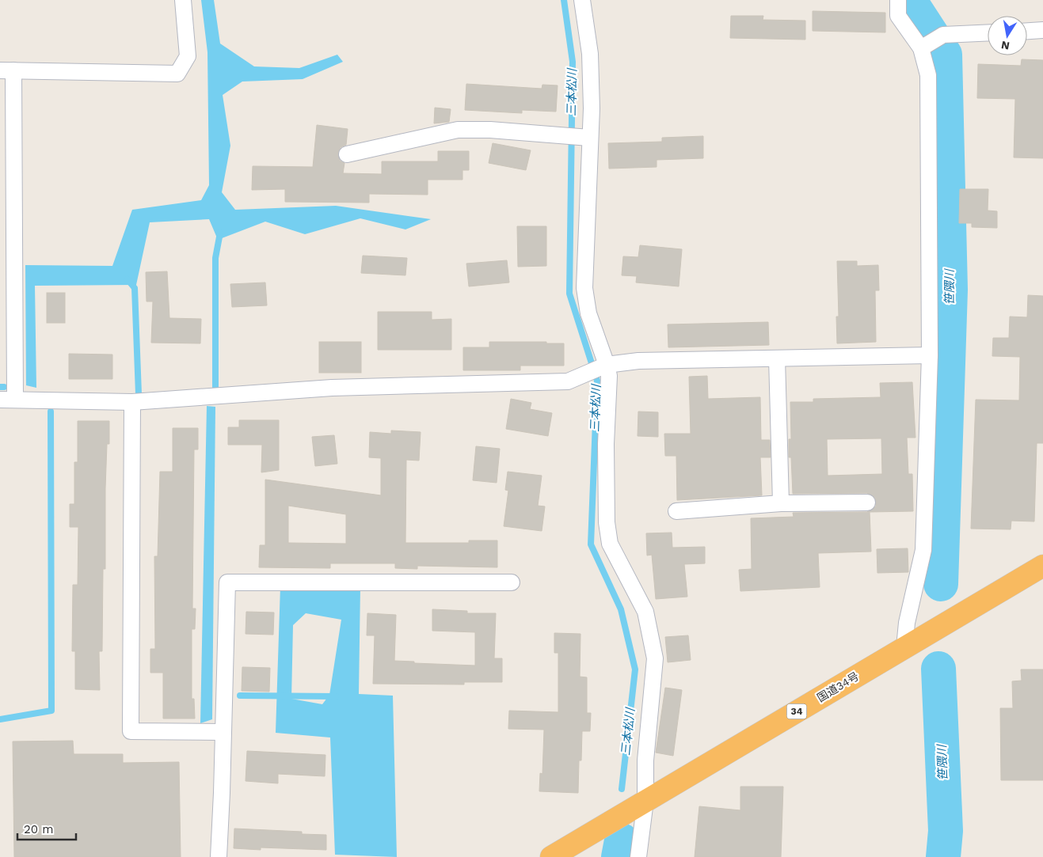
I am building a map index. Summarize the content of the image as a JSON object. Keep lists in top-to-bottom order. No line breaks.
{"streets":{"highway":["国道34号","34"]},"water":["三本松川","笹隈川"],"scale_bar":"20 m","north":"bottom"}
